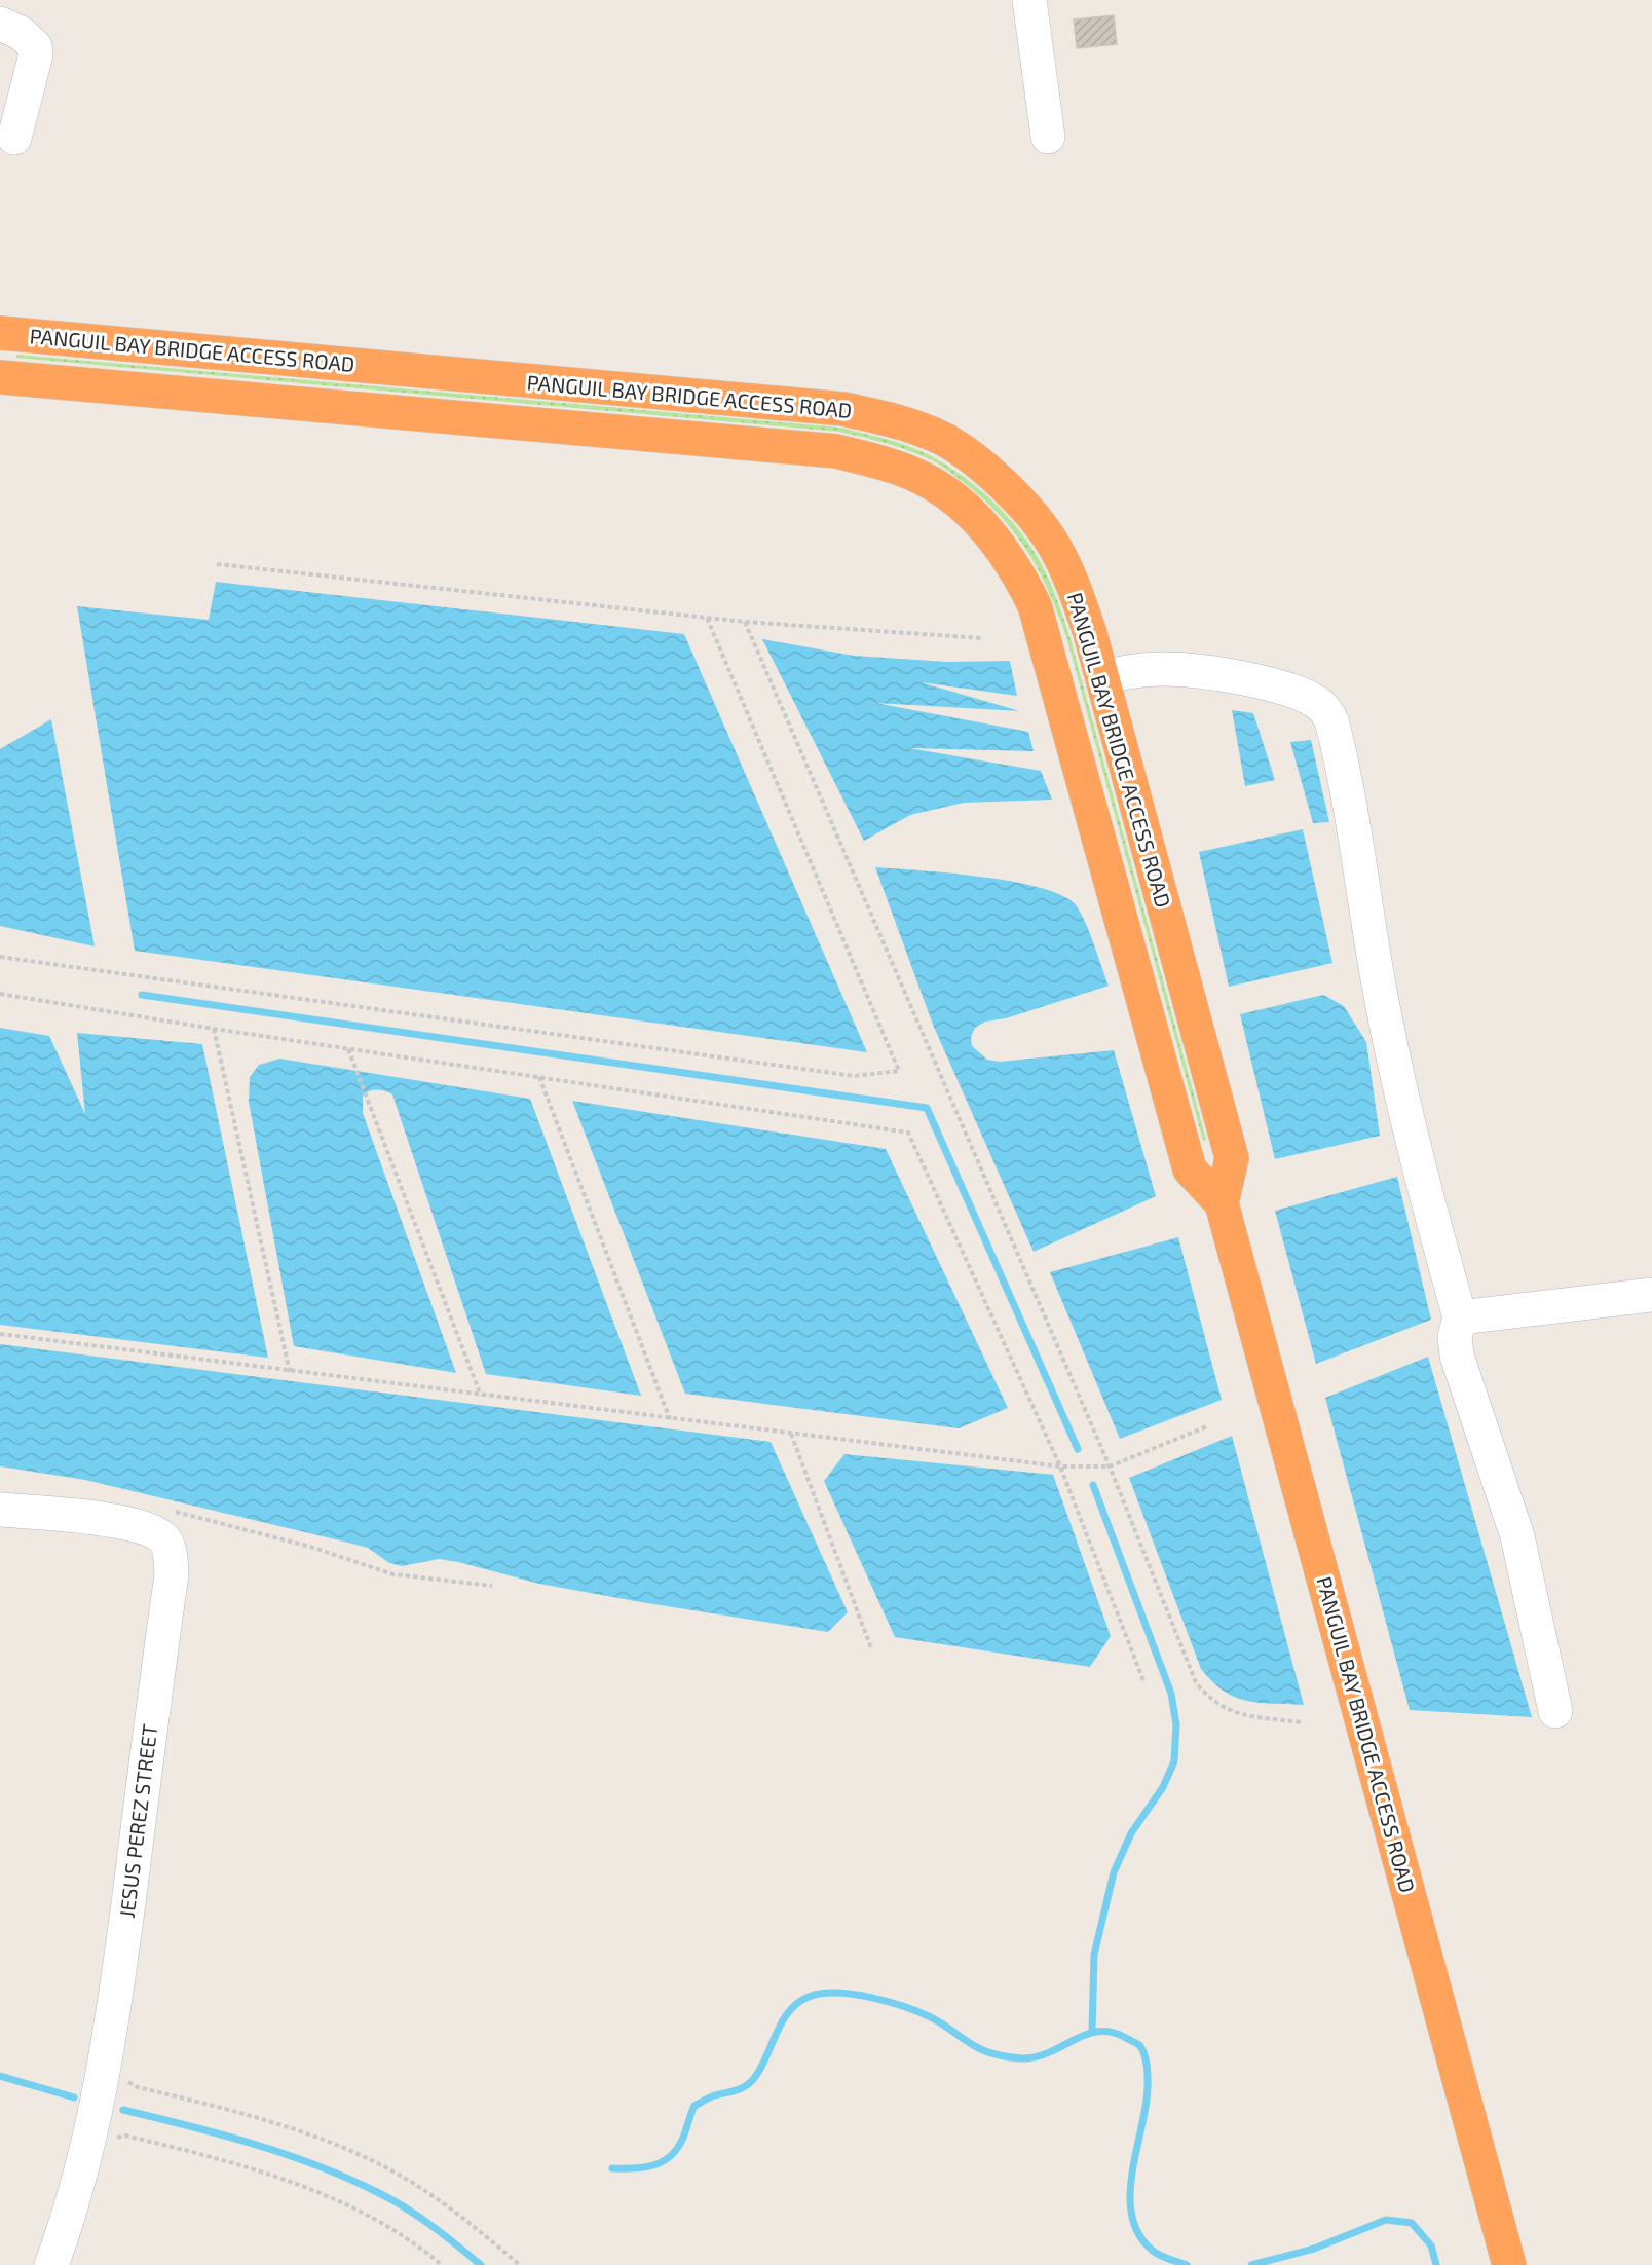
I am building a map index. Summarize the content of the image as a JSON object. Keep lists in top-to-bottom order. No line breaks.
{"streets":{"highway":["PANGUIL BAY BRIDGE ACCESS ROAD"],"street":["JESUS PEREZ STREET"]}}
